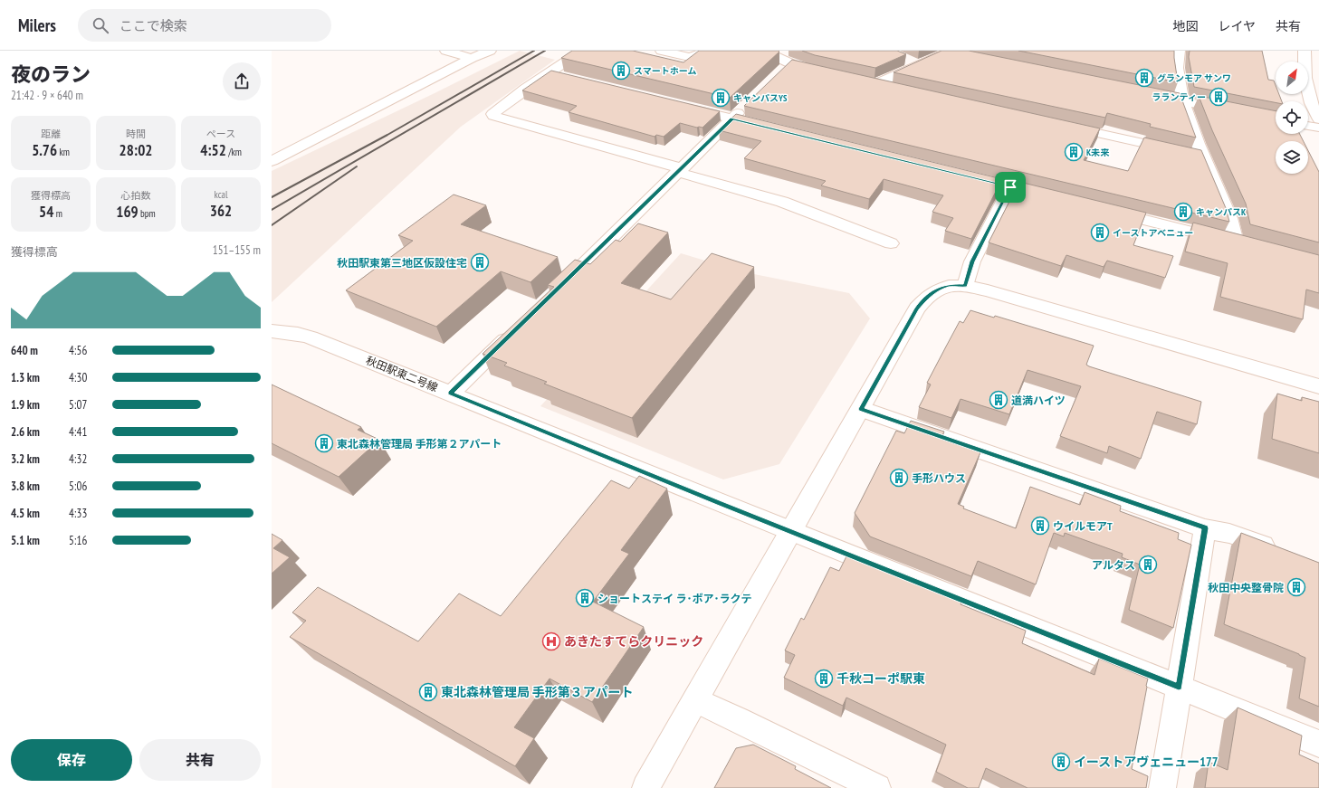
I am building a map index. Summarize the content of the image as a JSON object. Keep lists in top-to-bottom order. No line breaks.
{"streets":{"street":["秋田駅東二号線"]},"places":{"building":["スマートホーム","グランモア サンワ","ラランティー","キャンパスYS","K未来","キャンパスK","イーストアベニュー","秋田駅東第三地区仮設住宅","道満ハイツ","東北森林管理局 手形第２アパート","手形ハウス","ウイルモアT","アルタス","秋田中央整骨院","ショートステイ ラ･ボア･ラクテ","千秋コーポ駅東","東北森林管理局 手形第３アパート","イーストアヴェニュー177"],"hospital":["あきたすてらクリニック"]},"north":"top right","page":{"header":"Milers","search":"ここで検索","nav":["地図","レイヤ","共有"],"heading":["夜のラン","21:42 · 9 × 640 m"],"stats":[["距離","5.76 km"],["時間","28:02"],["ペース","4:52 /km"],["獲得標高","54 m"],["心拍数","169 bpm"],["kcal","362"]],"chart":["獲得標高","151–155 m"],"list":[{"name":"640 m","note":"4:56"},{"name":"1.3 km","note":"4:30"},{"name":"1.9 km","note":"5:07"},{"name":"2.6 km","note":"4:41"},{"name":"3.2 km","note":"4:32"},{"name":"3.8 km","note":"5:06"},{"name":"4.5 km","note":"4:33"},{"name":"5.1 km","note":"5:16"}],"buttons":["保存","共有"]}}
